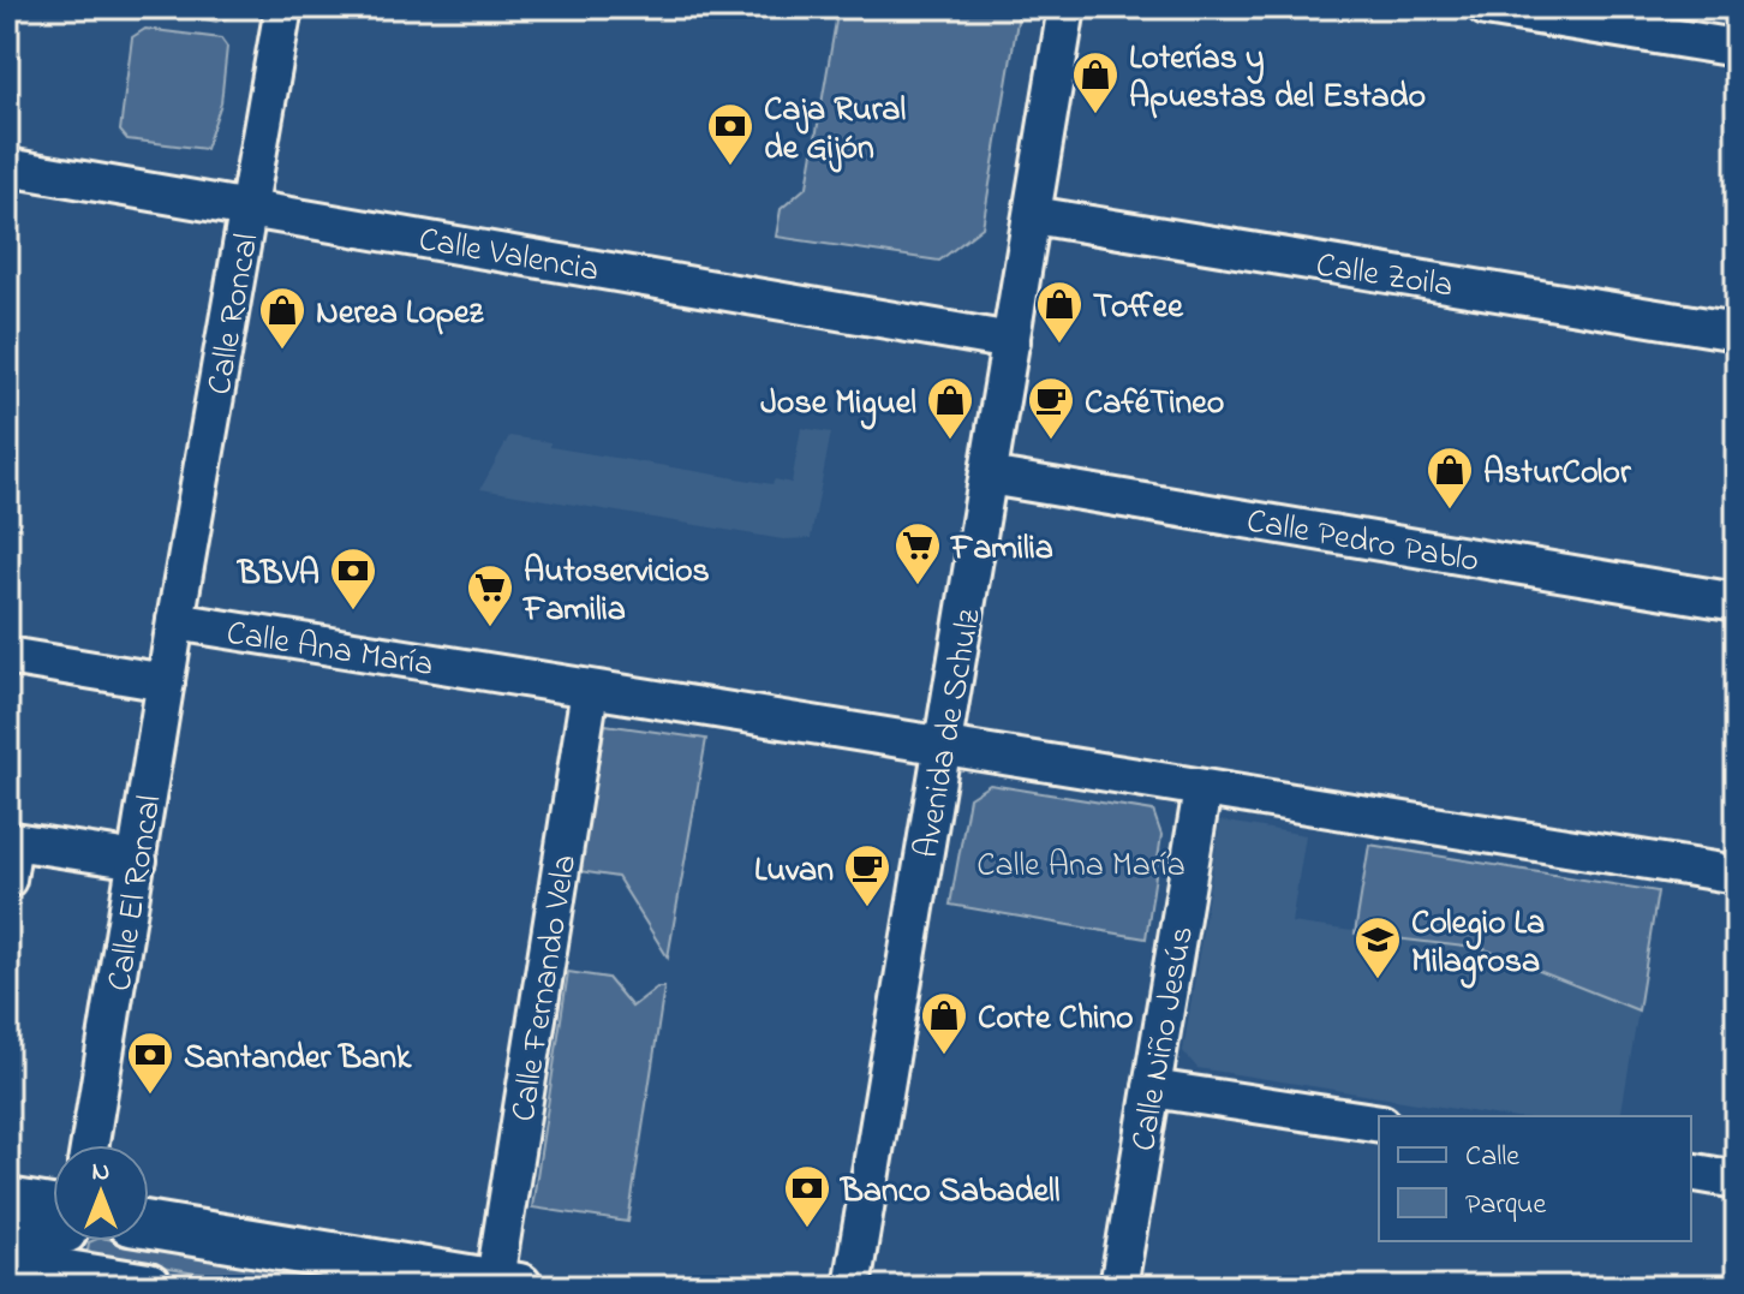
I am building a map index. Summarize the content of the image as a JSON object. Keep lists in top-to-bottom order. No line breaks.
{"streets":{"street":["Calle Valencia","Calle Zoila","Calle Roncal","Calle Pedro Pablo","Calle Ana María","Avenida de Schulz","Calle El Roncal","Calle Fernando Vela","Calle Niño Jesús"]},"crossings":[["Calle Valencia","Calle Roncal"],["Calle Valencia","Avenida de Schulz"],["Calle Zoila","Avenida de Schulz"],["Calle Roncal","Calle Ana María"],["Calle Roncal","Calle El Roncal"],["Calle Pedro Pablo","Avenida de Schulz"],["Calle Ana María","Avenida de Schulz"],["Calle Ana María","Calle El Roncal"],["Calle Ana María","Calle Fernando Vela"],["Calle Ana María","Calle Niño Jesús"]],"parks":["Calle Ana María"],"places":{"shop":["Loterías y Apuestas del Estado","Toffee","Nerea Lopez","Jose Miguel","AsturColor","Corte Chino"],"bank":["Caja Rural de Gijón","BBVA","Santander Bank","Banco Sabadell"],"cafe":["CaféTineo","Luvan"],"supermarket":["Familia","Autoservicios Familia"],"school or university":["Colegio La Milagrosa"]},"legend":["Calle","Parque"],"north":"top"}
